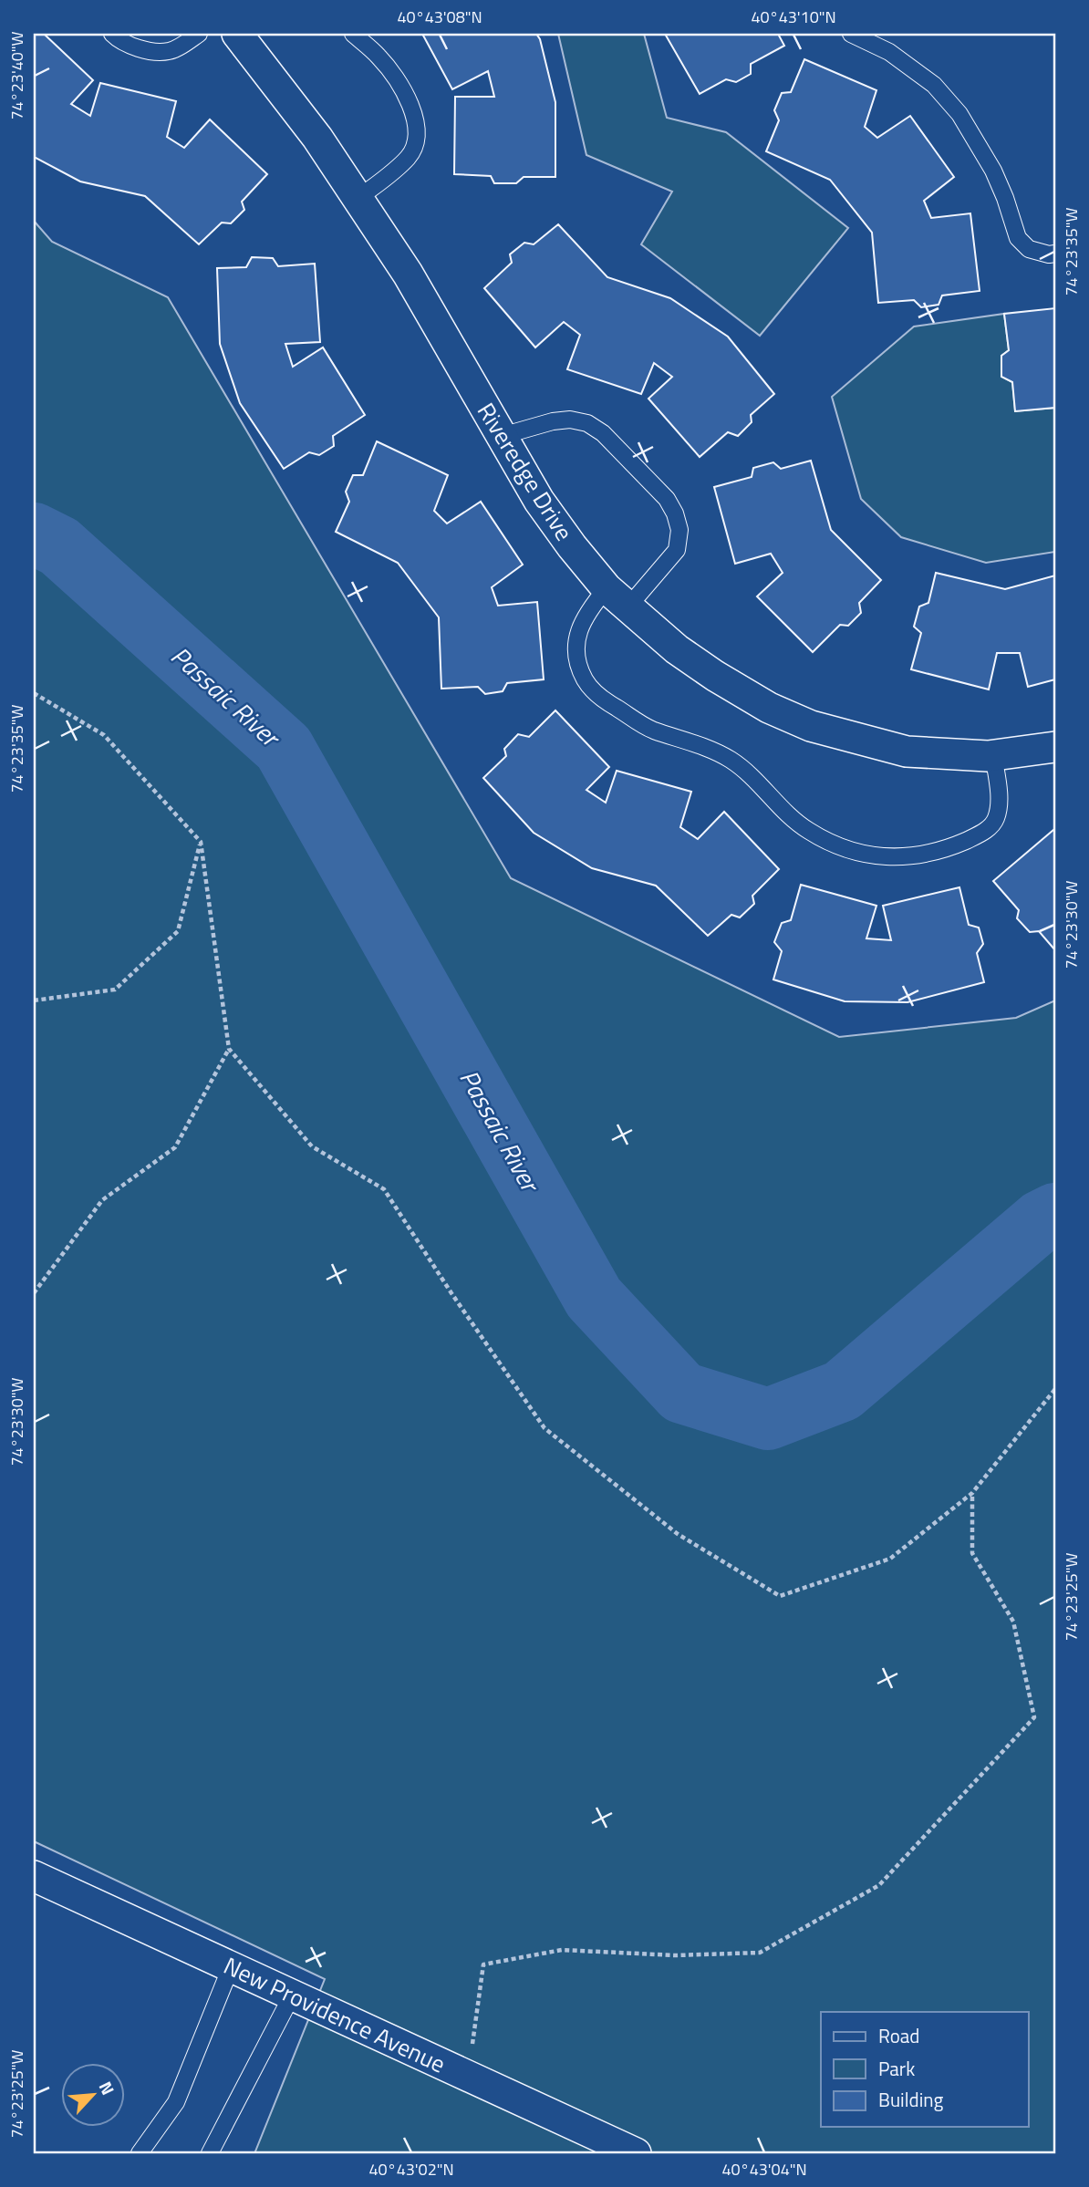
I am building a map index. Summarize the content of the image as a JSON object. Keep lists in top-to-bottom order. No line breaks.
{"streets":{"street":["Riveredge Drive","New Providence Avenue"]},"water":["Passaic River"],"legend":["Road","Park","Building"],"north":"top right","coordinates":["40°43'08\"N","40°43'10\"N","74°23'40\"W","74°23'35\"W","74°23'30\"W","74°23'25\"W","40°43'02\"N","40°43'04\"N"]}
